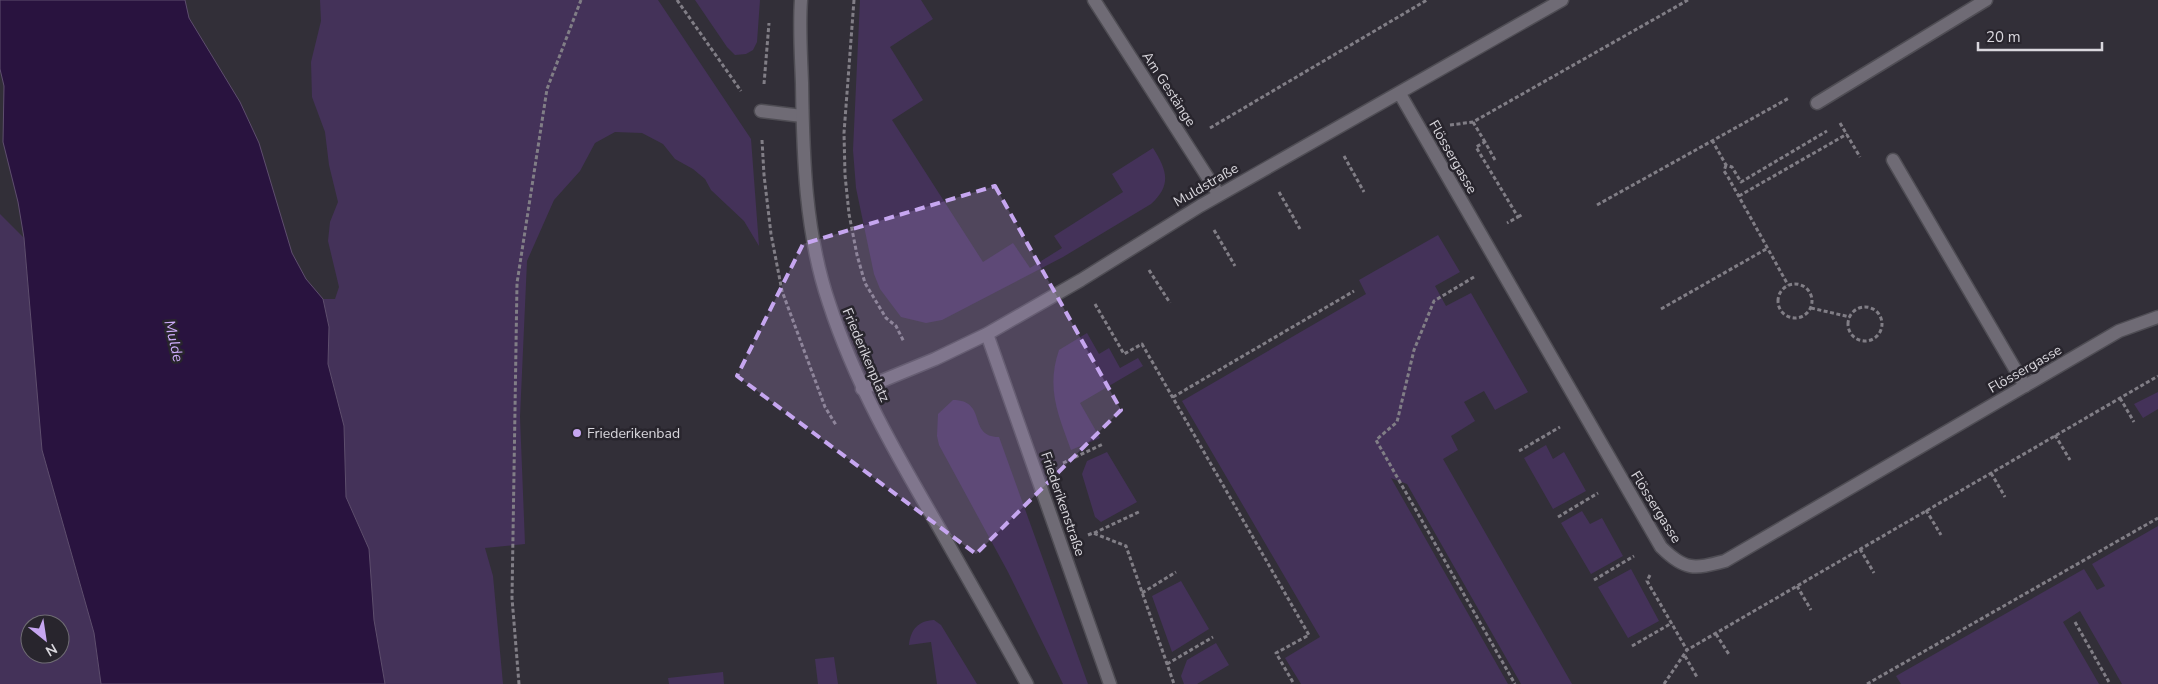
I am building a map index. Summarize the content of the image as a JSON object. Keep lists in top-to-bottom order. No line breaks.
{"streets":{"street":["Am Gestänge","Flössergasse","Muldstraße","Friederikenplatz","Friederikenstraße"]},"crossings":[["Am Gestänge","Muldstraße"],["Flössergasse","Muldstraße"],["Muldstraße","Friederikenplatz"],["Muldstraße","Friederikenstraße"]],"water":["Mulde"],"places":["Friederikenbad"],"scale_bar":"20 m","north":"bottom right"}
